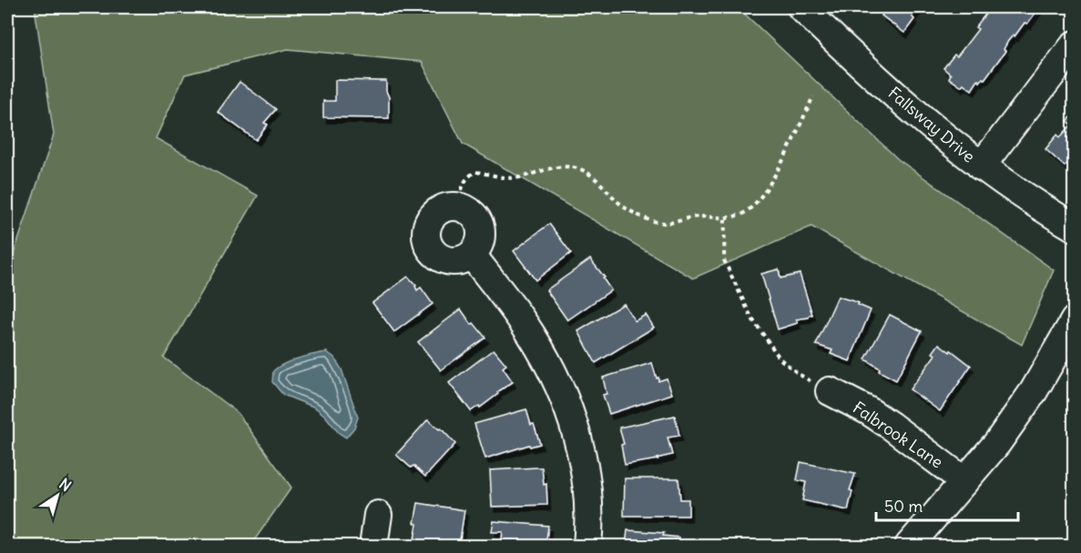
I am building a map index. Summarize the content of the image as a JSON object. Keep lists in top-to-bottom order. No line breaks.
{"streets":{"street":["Fallsway Drive","Falbrook Lane"]},"scale_bar":"50 m","north":"top right"}
